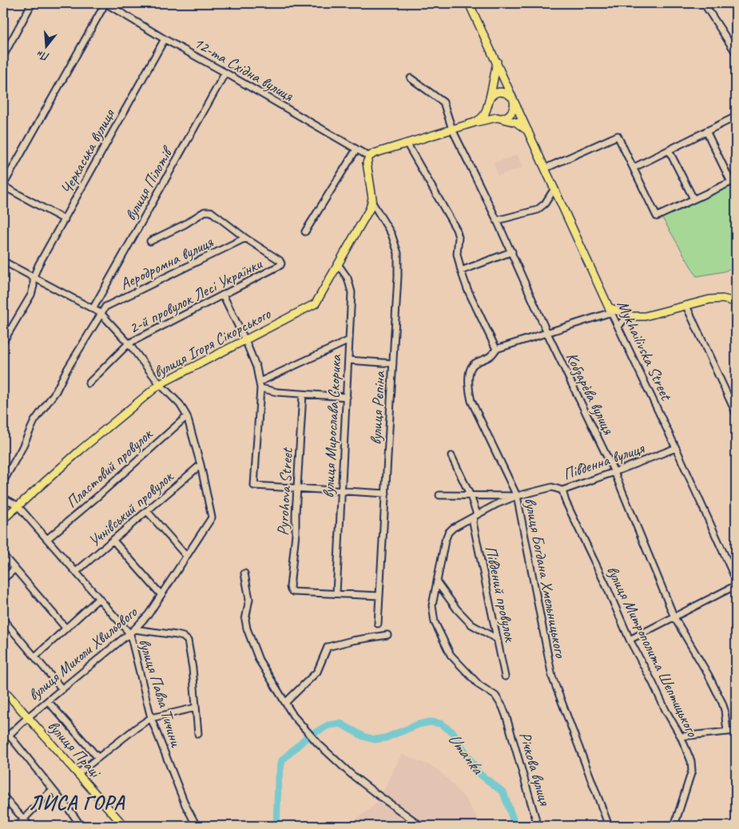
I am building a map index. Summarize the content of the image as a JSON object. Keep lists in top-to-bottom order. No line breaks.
{"streets":{"main road":["вулиця Ігоря Сікорського","Mykhailivska Street","вулиця Праці"],"street":["12-та Східна вулиця","Черкаська вулиця","вулиця Пілотів","Аеродромна вулиця","2-й провулок Лесі Українки","Кобзарèва вулиця","вулиця Рєпіна","вулиця Мирослава Скорика","Південна вулиця","Пластовий провулок","Pyrohova Street","Учнівський провулок","вулиця Богдана Хмельницького","Південий провулок","вулиця Митрополита Шептицького","вулиця Миколи Хвильового","вулиця Павла Тичини","Річкова вулиця"]},"crossings":[["12-та Східна вулиця","Черкаська вулиця"],["12-та Східна вулиця","вулиця Пілотів"],["12-та Східна вулиця","вулиця Ігоря Сікорського"],["Аеродромна вулиця","2-й провулок Лесі Українки"],["вулиця Ігоря Сікорського","вулиця Рєпіна"],["вулиця Ігоря Сікорського","вулиця Мирослава Скорика"],["вулиця Ігоря Сікорського","вулиця Павла Тичини"],["Mykhailivska Street","Південна вулиця"],["Кобзарèва вулиця","Південна вулиця"],["вулиця Мирослава Скорика","Pyrohova Street"],["Південна вулиця","вулиця Богдана Хмельницького"],["Південна вулиця","Південий провулок"],["Південна вулиця","вулиця Митрополита Шептицького"],["Південна вулиця","Річкова вулиця"],["Пластовий провулок","вулиця Павла Тичини"],["Учнівський провулок","вулиця Миколи Хвильового"],["Учнівський провулок","вулиця Павла Тичини"],["вулиця Миколи Хвильового","вулиця Павла Тичини"],["вулиця Миколи Хвильового","вулиця Праці"]],"districts":["ЛИСА ГОРА"],"water":["Umanka"],"north":"bottom"}
